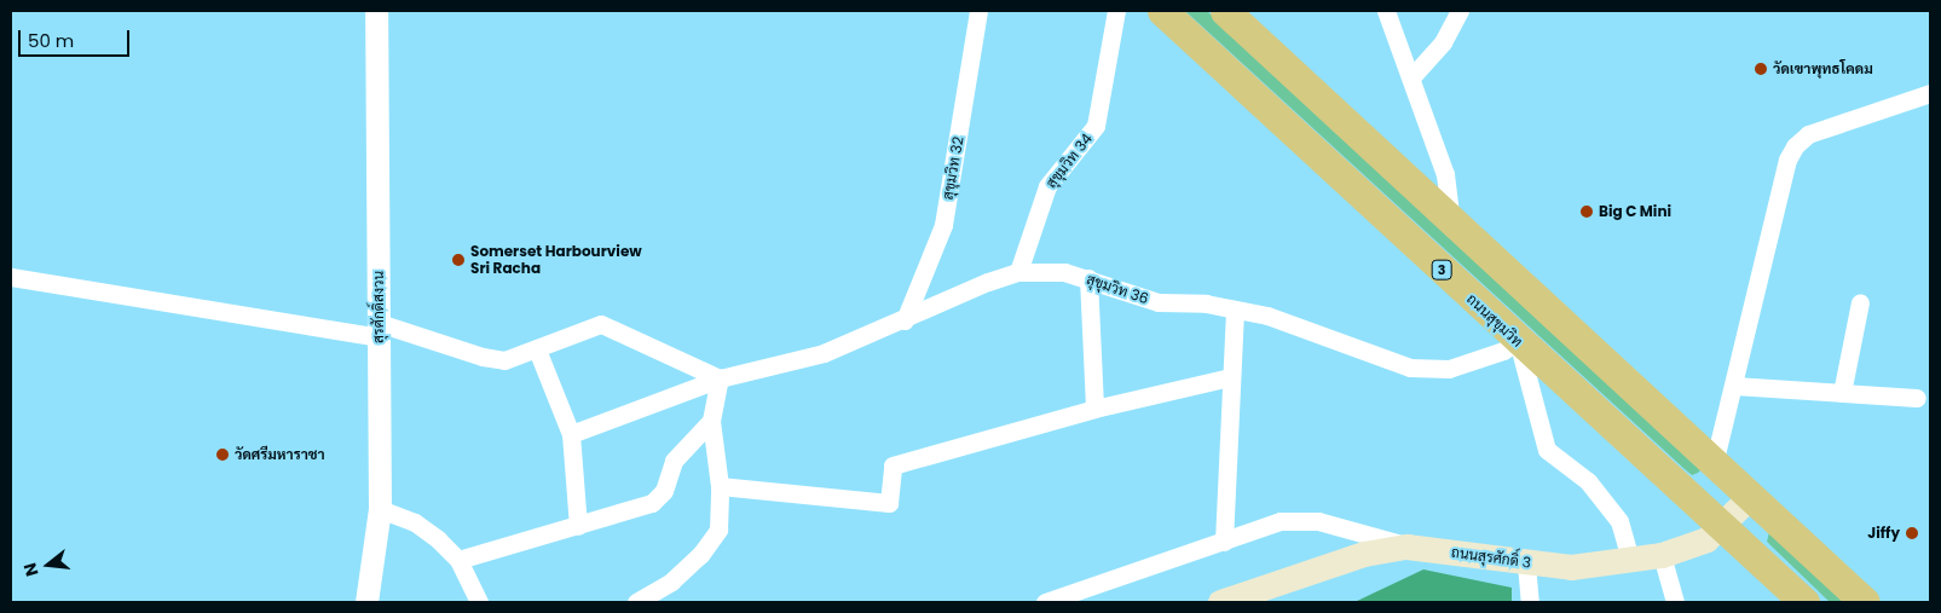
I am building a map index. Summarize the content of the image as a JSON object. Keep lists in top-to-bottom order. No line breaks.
{"streets":{"highway":["3","ถนนสุขุมวิท"],"main road":["ถนนสุรศักดิ์ 3"],"street":["สุขุมวิท 34","สุขุมวิท 32","สุขุมวิท 36","สุรศักดิ์สงวน"]},"crossings":[["สุขุมวิท 34","สุขุมวิท 36"],["สุขุมวิท 32","สุขุมวิท 36"],["สุขุมวิท 36","ถนนสุขุมวิท"],["ถนนสุขุมวิท","ถนนสุรศักดิ์ 3"]],"places":["วัดเขาพุทธโคดม","Big C Mini","Somerset Harbourview Sri Racha","วัดศรีมหาราชา","Jiffy"],"scale_bar":"50 m","north":"left"}
